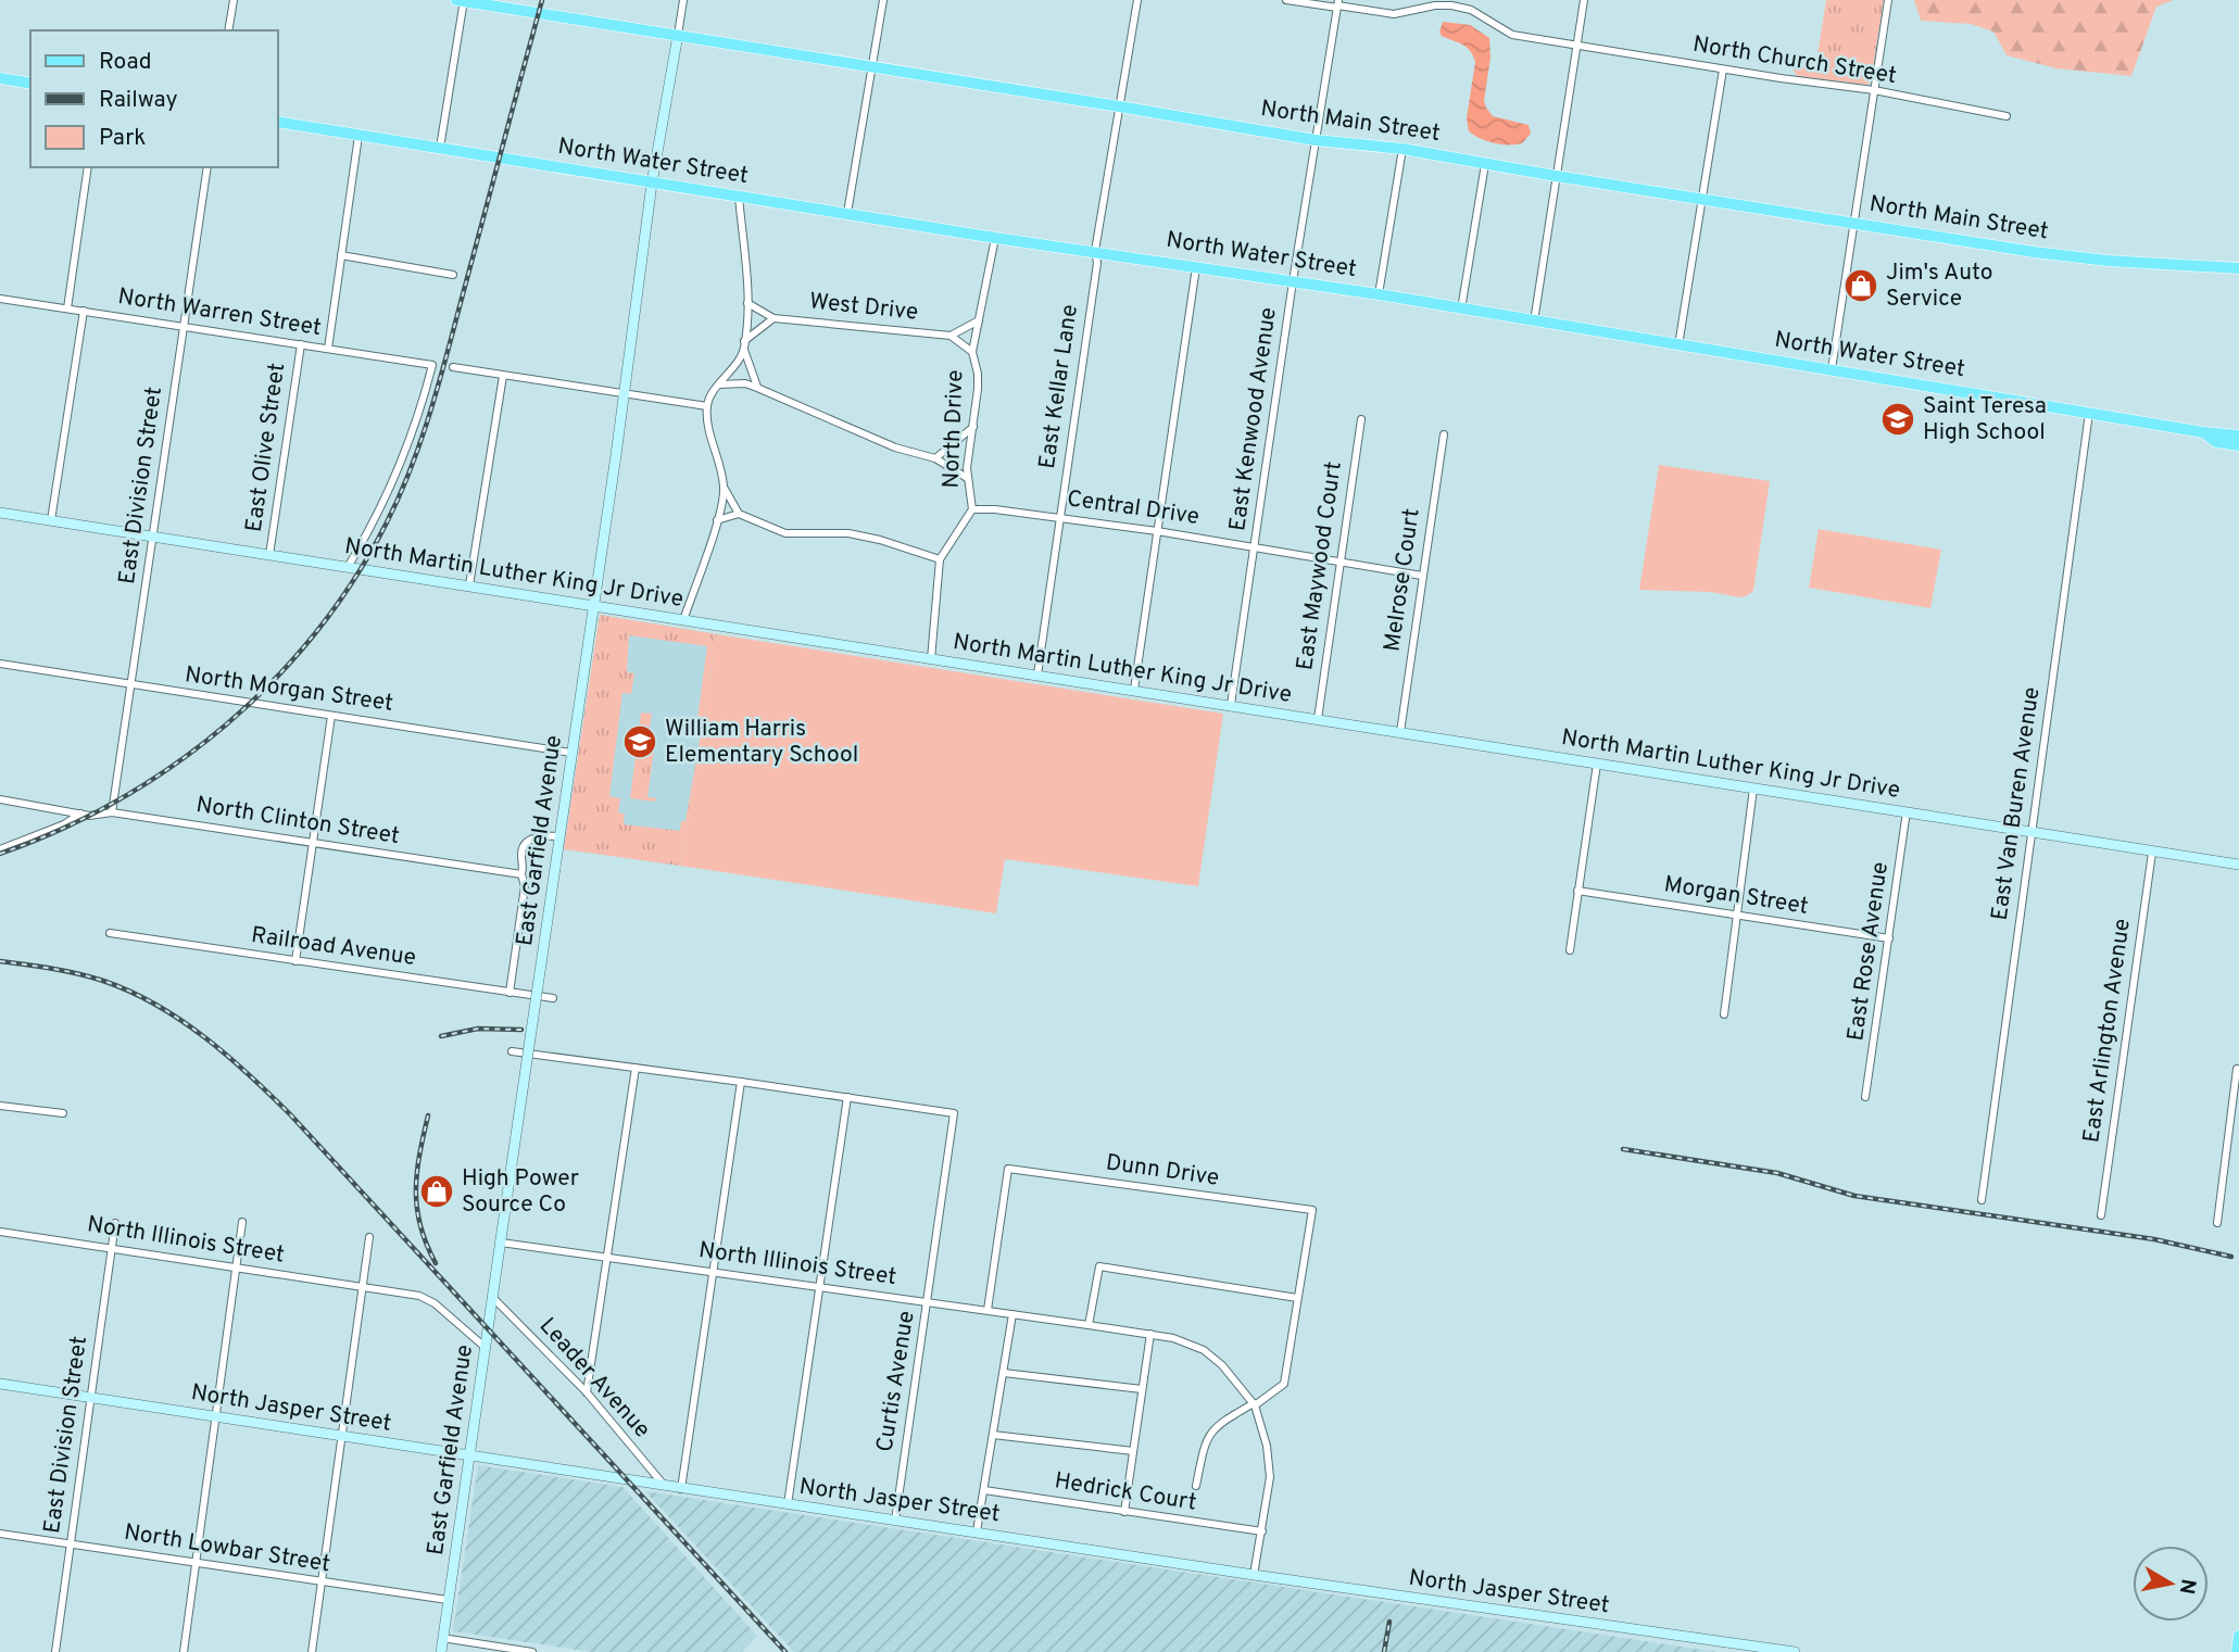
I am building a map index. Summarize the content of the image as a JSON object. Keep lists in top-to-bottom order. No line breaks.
{"streets":{"main road":["North Main Street","North Water Street"],"street":["North Church Street","West Drive","North Warren Street","East Kellar Lane","East Kenwood Avenue","North Drive","East Olive Street","East Division Street","Central Drive","East Maywood Court","North Martin Luther King Jr Drive","Melrose Court","North Morgan Street","East Van Buren Avenue","North Clinton Street","East Garfield Avenue","Morgan Street","Railroad Avenue","East Rose Avenue","East Arlington Avenue","Dunn Drive","North Illinois Street","Leader Avenue","Curtis Avenue","North Jasper Street","Hedrick Court","North Lowbar Street"]},"crossings":[["North Church Street","East Kenwood Avenue"],["North Main Street","East Kellar Lane"],["North Main Street","East Kenwood Avenue"],["North Main Street","East Garfield Avenue"],["North Water Street","East Kellar Lane"],["North Water Street","East Kenwood Avenue"],["North Water Street","North Drive"],["North Water Street","East Van Buren Avenue"],["North Water Street","East Garfield Avenue"],["North Warren Street","East Olive Street"],["North Warren Street","East Division Street"],["North Warren Street","North Martin Luther King Jr Drive"],["East Kellar Lane","Central Drive"],["East Kellar Lane","North Martin Luther King Jr Drive"],["East Kenwood Avenue","Central Drive"],["East Kenwood Avenue","North Martin Luther King Jr Drive"],["North Drive","Central Drive"],["North Drive","North Martin Luther King Jr Drive"],["East Olive Street","North Martin Luther King Jr Drive"],["East Division Street","North Martin Luther King Jr Drive"],["East Division Street","North Morgan Street"],["East Division Street","North Clinton Street"],["East Division Street","North Illinois Street"],["East Division Street","North Jasper Street"],["East Division Street","North Lowbar Street"],["Central Drive","East Maywood Court"],["Central Drive","Melrose Court"],["East Maywood Court","North Martin Luther King Jr Drive"],["North Martin Luther King Jr Drive","Melrose Court"],["North Martin Luther King Jr Drive","East Van Buren Avenue"],["North Martin Luther King Jr Drive","East Garfield Avenue"],["North Martin Luther King Jr Drive","East Rose Avenue"],["North Martin Luther King Jr Drive","East Arlington Avenue"],["North Morgan Street","East Garfield Avenue"],["East Garfield Avenue","North Illinois Street"],["East Garfield Avenue","Leader Avenue"],["East Garfield Avenue","North Jasper Street"],["East Garfield Avenue","North Lowbar Street"],["Morgan Street","East Rose Avenue"],["Dunn Drive","North Illinois Street"],["North Illinois Street","Curtis Avenue"],["Leader Avenue","North Jasper Street"],["Curtis Avenue","North Jasper Street"]],"places":{"shop":["Jim's Auto Service","High Power Source Co"],"school or university":["Saint Teresa High School","William Harris Elementary School"]},"legend":["Road","Railway","Park"],"north":"right"}
